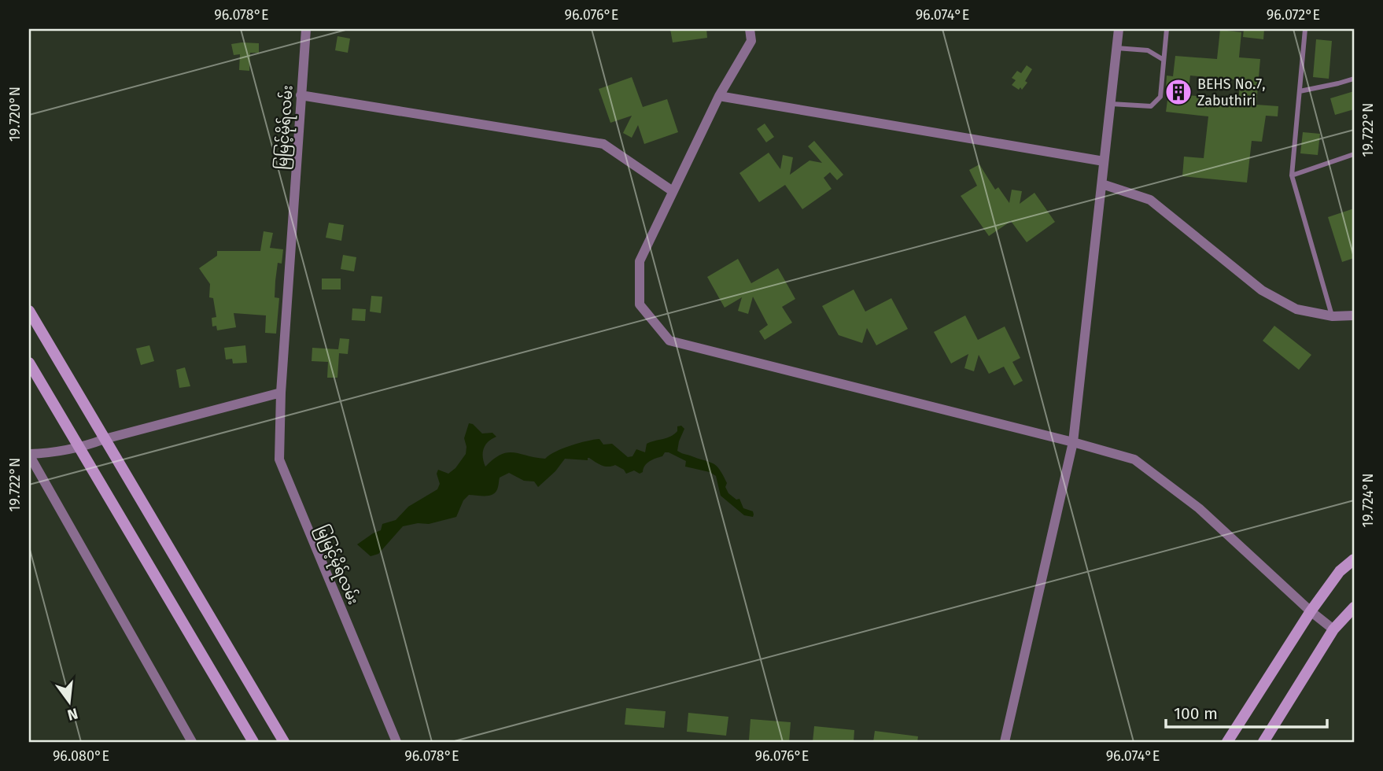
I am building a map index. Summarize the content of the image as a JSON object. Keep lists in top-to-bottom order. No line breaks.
{"streets":{"street":["မြမြင့်မိုရ်လမ်း"]},"places":{"building":["BEHS No.7, Zabuthiri"]},"scale_bar":"100 m","north":"bottom","coordinates":["96.078°E","96.076°E","96.074°E","96.072°E","19.720°N","19.722°N","19.724°N","96.080°E"]}
